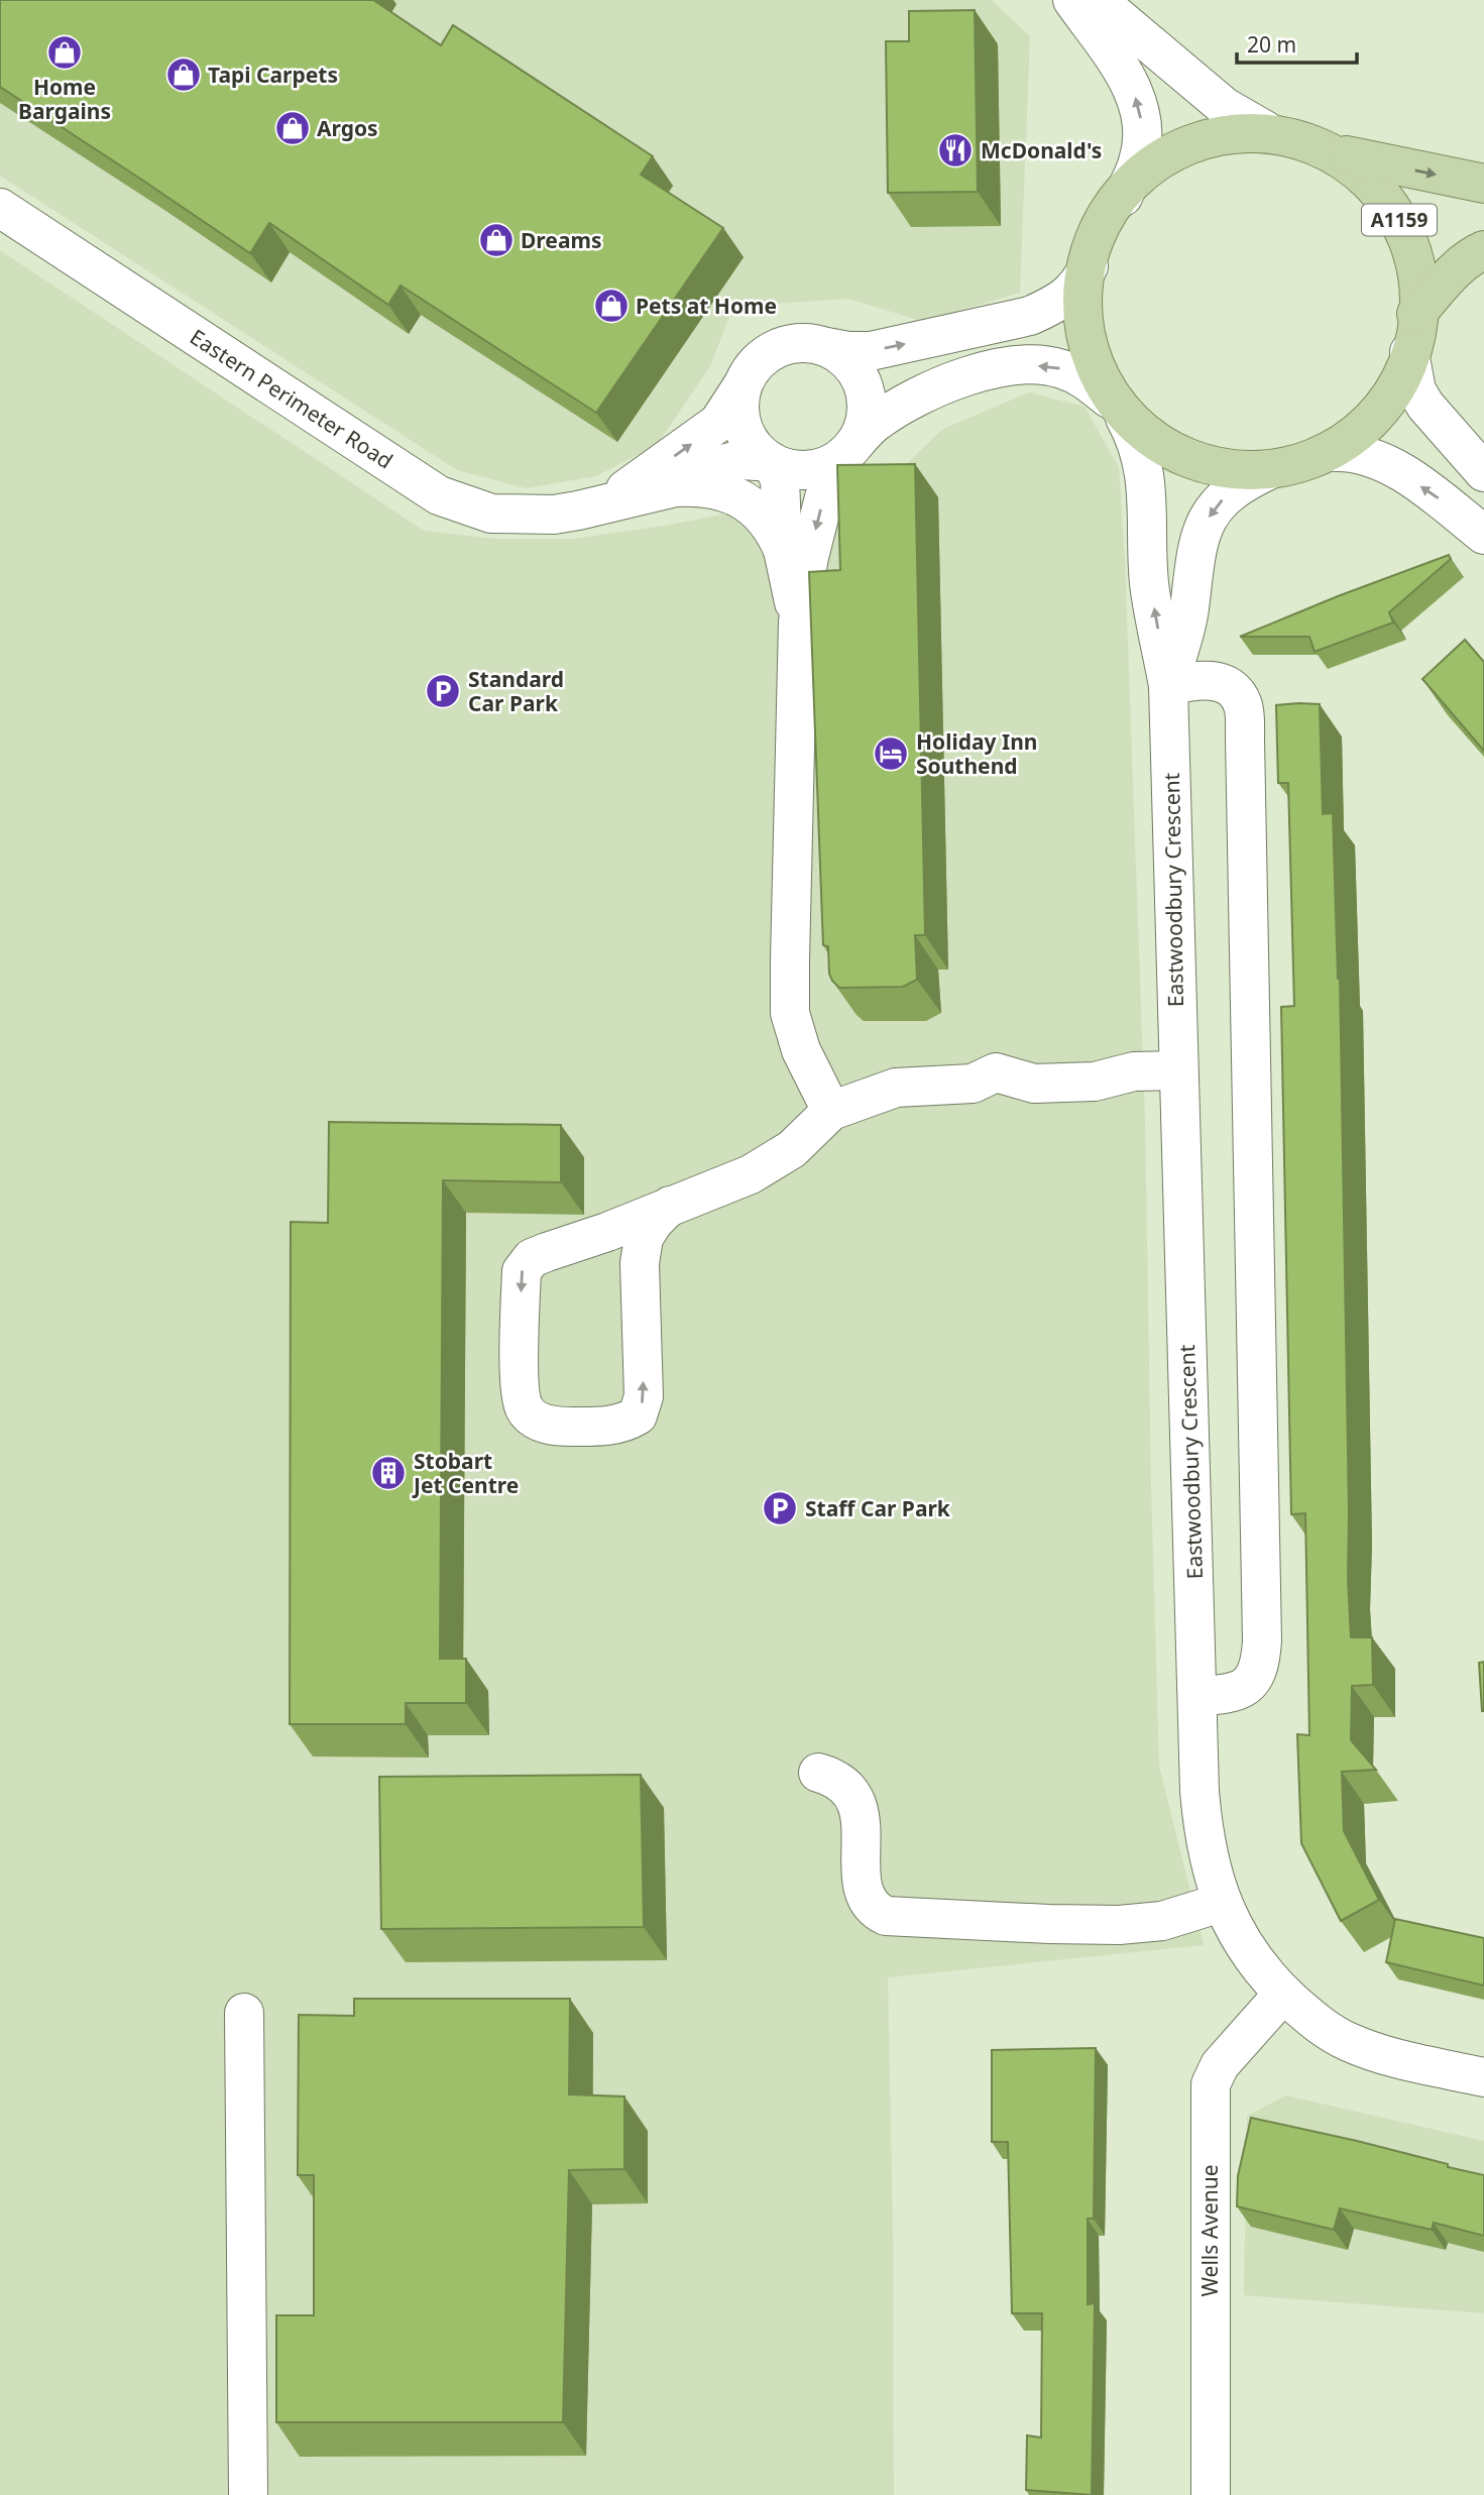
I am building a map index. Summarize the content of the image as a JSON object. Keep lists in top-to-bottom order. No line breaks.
{"streets":{"main road":["A1159"],"street":["Eastern Perimeter Road","Eastwoodbury Crescent","Wells Avenue"]},"crossings":[["A1159","Eastwoodbury Crescent"],["Eastwoodbury Crescent","Wells Avenue"]],"places":{"shop":["Home Bargains","Tapi Carpets","Argos","Dreams","Pets at Home"],"restaurant":["McDonald's"],"parking":["Standard Car Park","Staff Car Park"],"hotel":["Holiday Inn Southend"],"building":["Stobart Jet Centre"]},"scale_bar":"20 m"}
